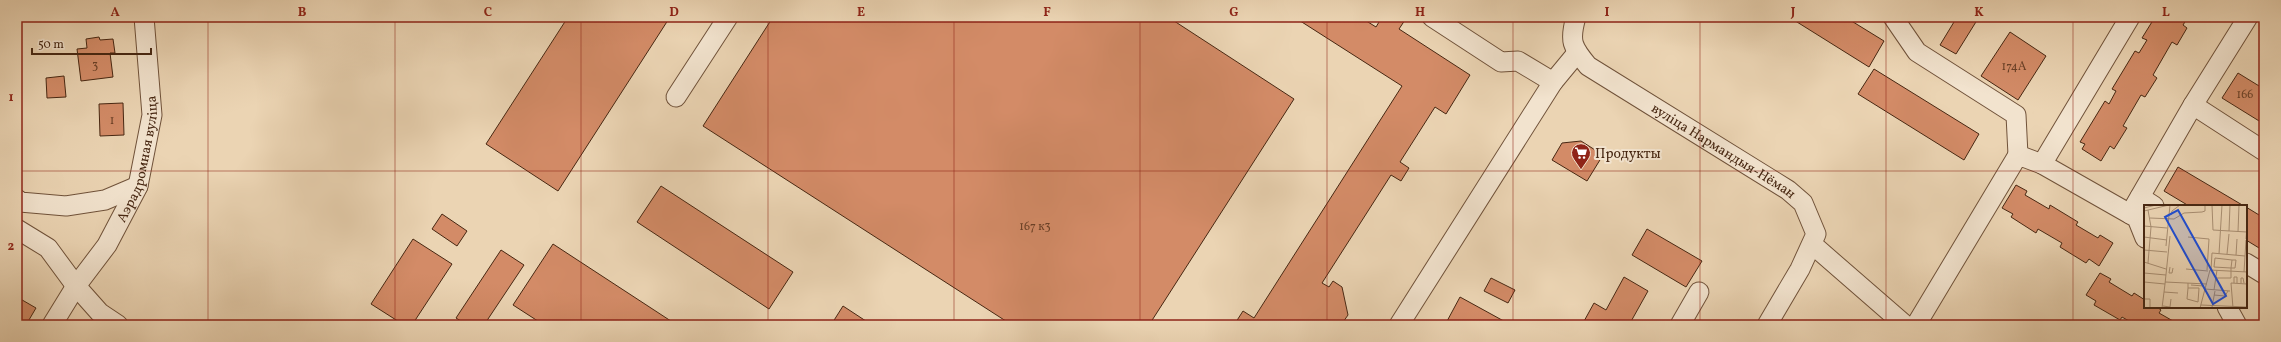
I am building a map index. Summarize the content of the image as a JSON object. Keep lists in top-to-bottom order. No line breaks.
{"streets":{"street":["вуліца Нармандыя-Нёман","Аэрадромная вуліца"]},"places":{"supermarket":["Продукты"]},"house_numbers":["3","174А","166","1","167 к3"],"scale_bar":"50 m","grid":{"columns":["A","B","C","D","E","F","G","H","I","J","K","L"],"rows":["1","2"]}}
